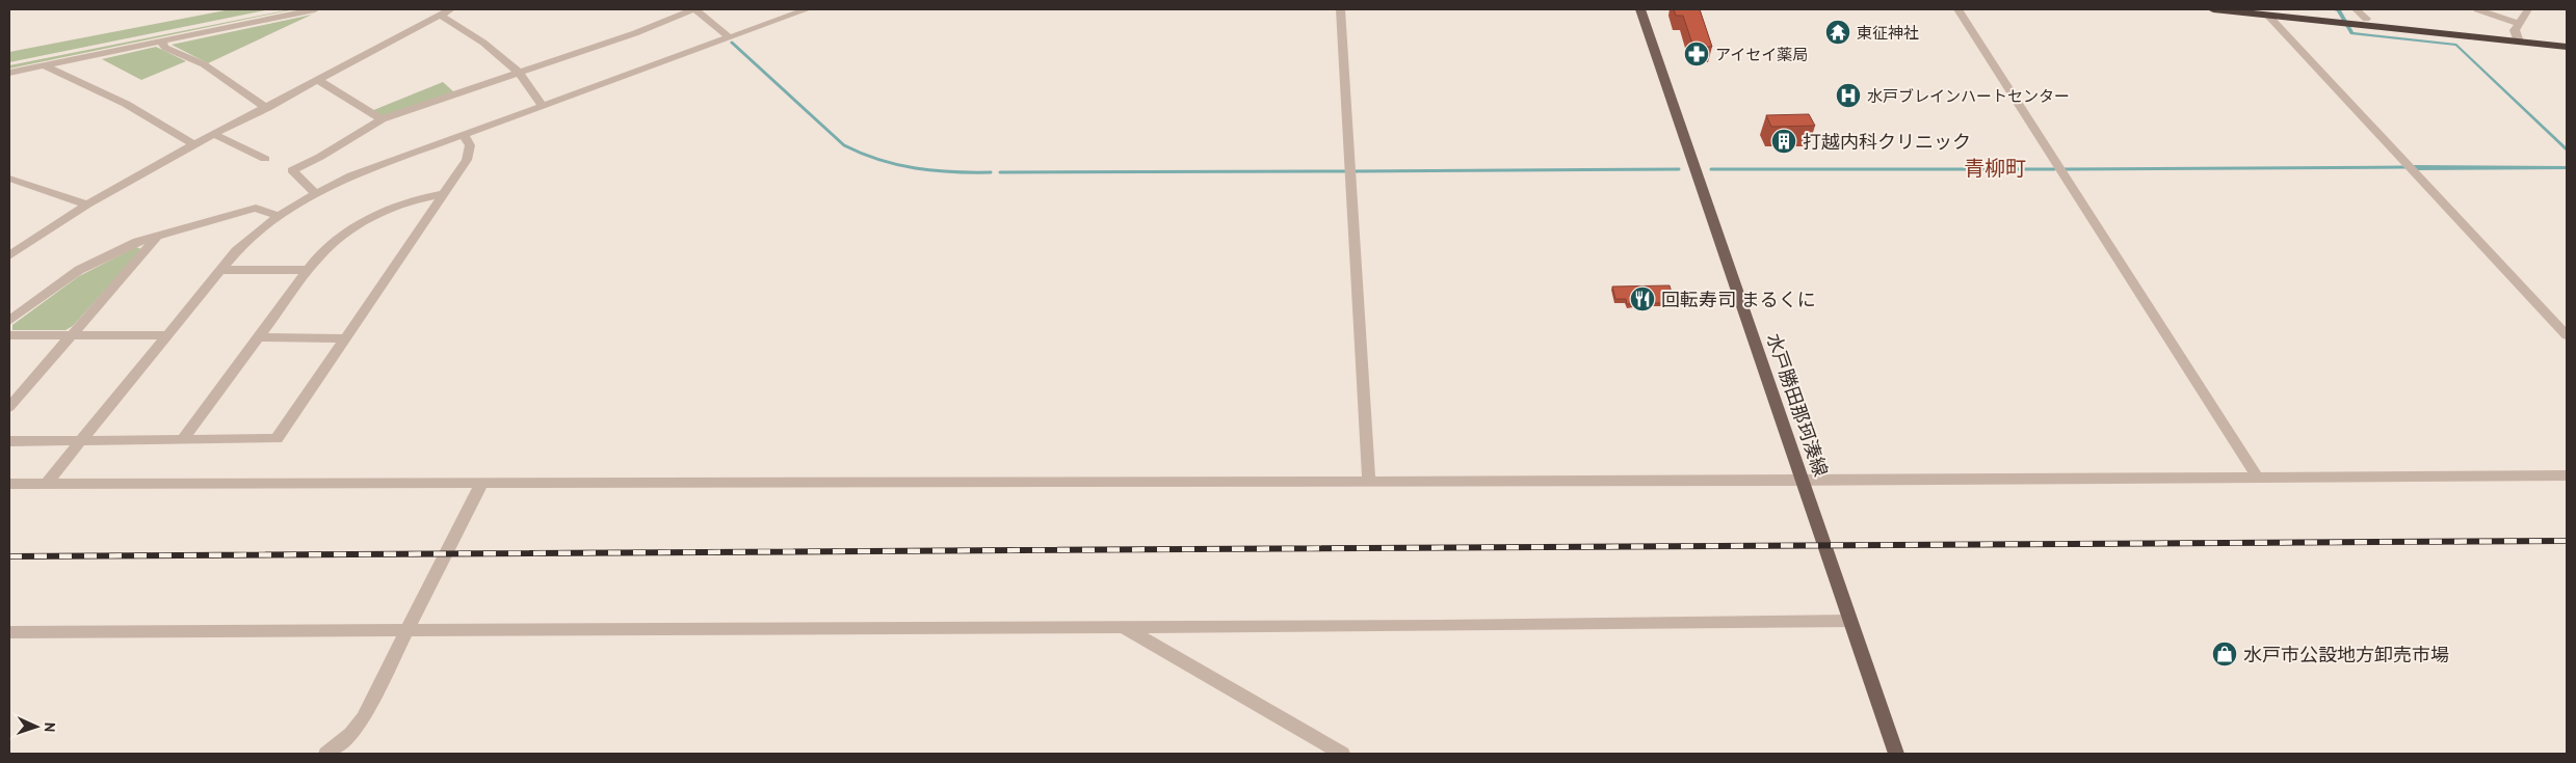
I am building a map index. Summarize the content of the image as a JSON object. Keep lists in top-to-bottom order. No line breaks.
{"streets":{"main road":["水戸勝田那珂湊線"]},"districts":["青柳町"],"places":{"temple":["東征神社"],"pharmacy":["アイセイ薬局"],"hospital":["水戸ブレインハートセンター"],"building":["打越内科クリニック"],"restaurant":["回転寿司 まるくに"],"shop":["水戸市公設地方卸売市場"]},"north":"right"}
